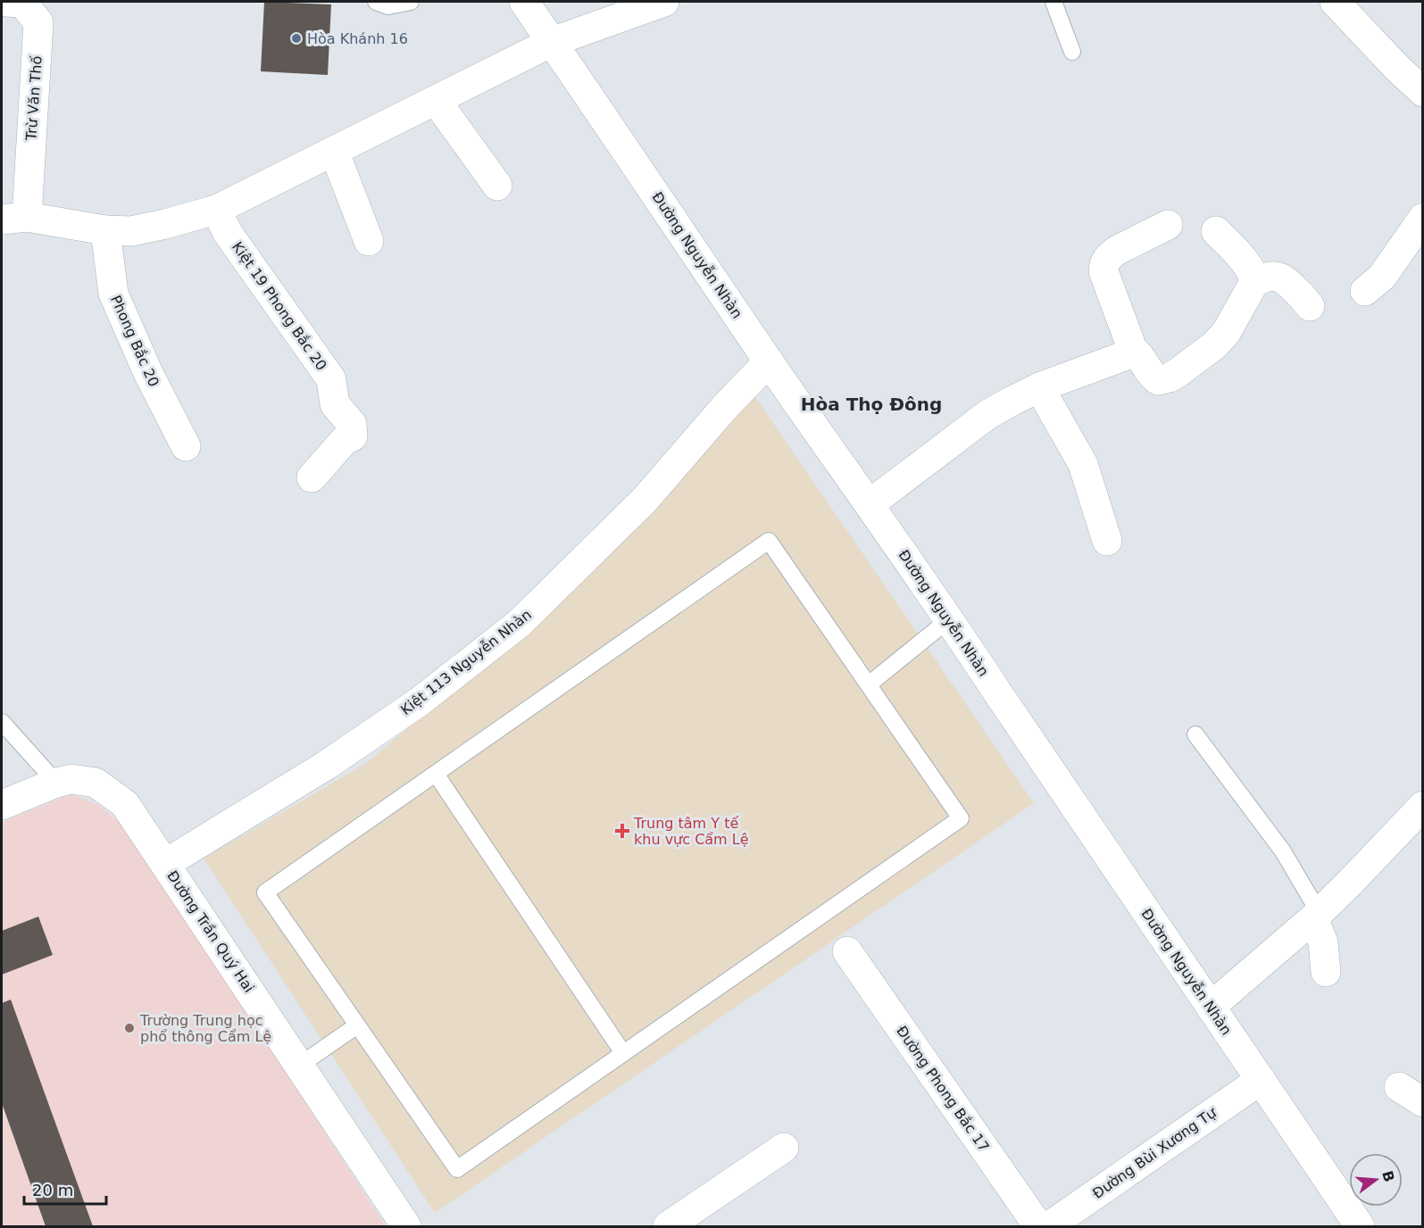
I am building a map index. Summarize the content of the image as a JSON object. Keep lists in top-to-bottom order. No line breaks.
{"streets":{"street":["Trừ Văn Thố","Đường Nguyễn Nhàn","Kiệt 19 Phong Bắc 20","Phong Bắc 20","Kiệt 113 Nguyễn Nhàn","Đường Trần Quý Hai","Đường Phong Bắc 17","Đường Bùi Xương Tự"]},"crossings":[["Đường Nguyễn Nhàn","Kiệt 113 Nguyễn Nhàn"],["Đường Nguyễn Nhàn","Đường Bùi Xương Tự"],["Kiệt 113 Nguyễn Nhàn","Đường Trần Quý Hai"]],"districts":["Hòa Thọ Đông"],"places":{"other":["Hòa Khánh 16","Trường Trung học phổ thông Cẩm Lệ"],"health":["Trung tâm Y tế khu vực Cẩm Lệ"]},"scale_bar":"20 m","north":"right"}
